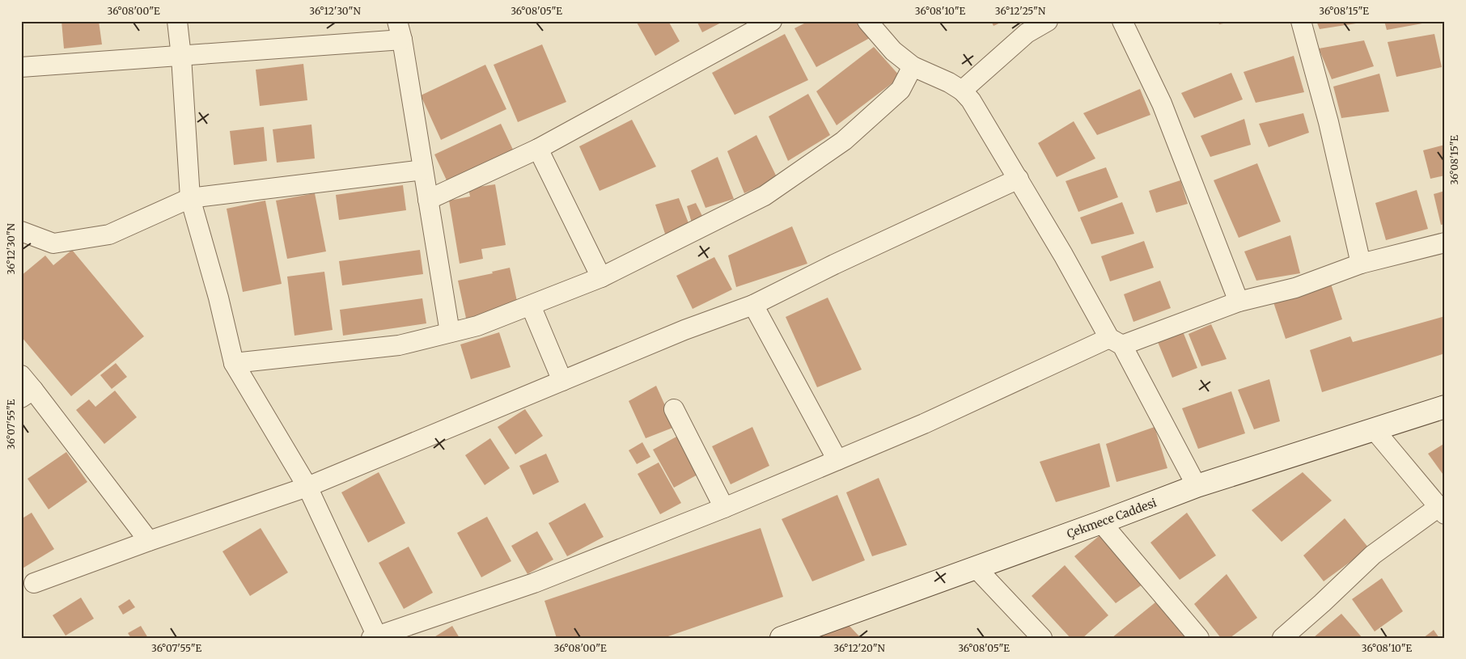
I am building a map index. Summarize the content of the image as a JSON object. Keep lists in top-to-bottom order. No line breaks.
{"streets":{"main road":["Çekmece Caddesi"]},"coordinates":["36°08'00\"E","36°12'30\"N","36°08'05\"E","36°08'10\"E","36°12'25\"N","36°08'15\"E","36°07'55\"E","36°12'20\"N"]}
